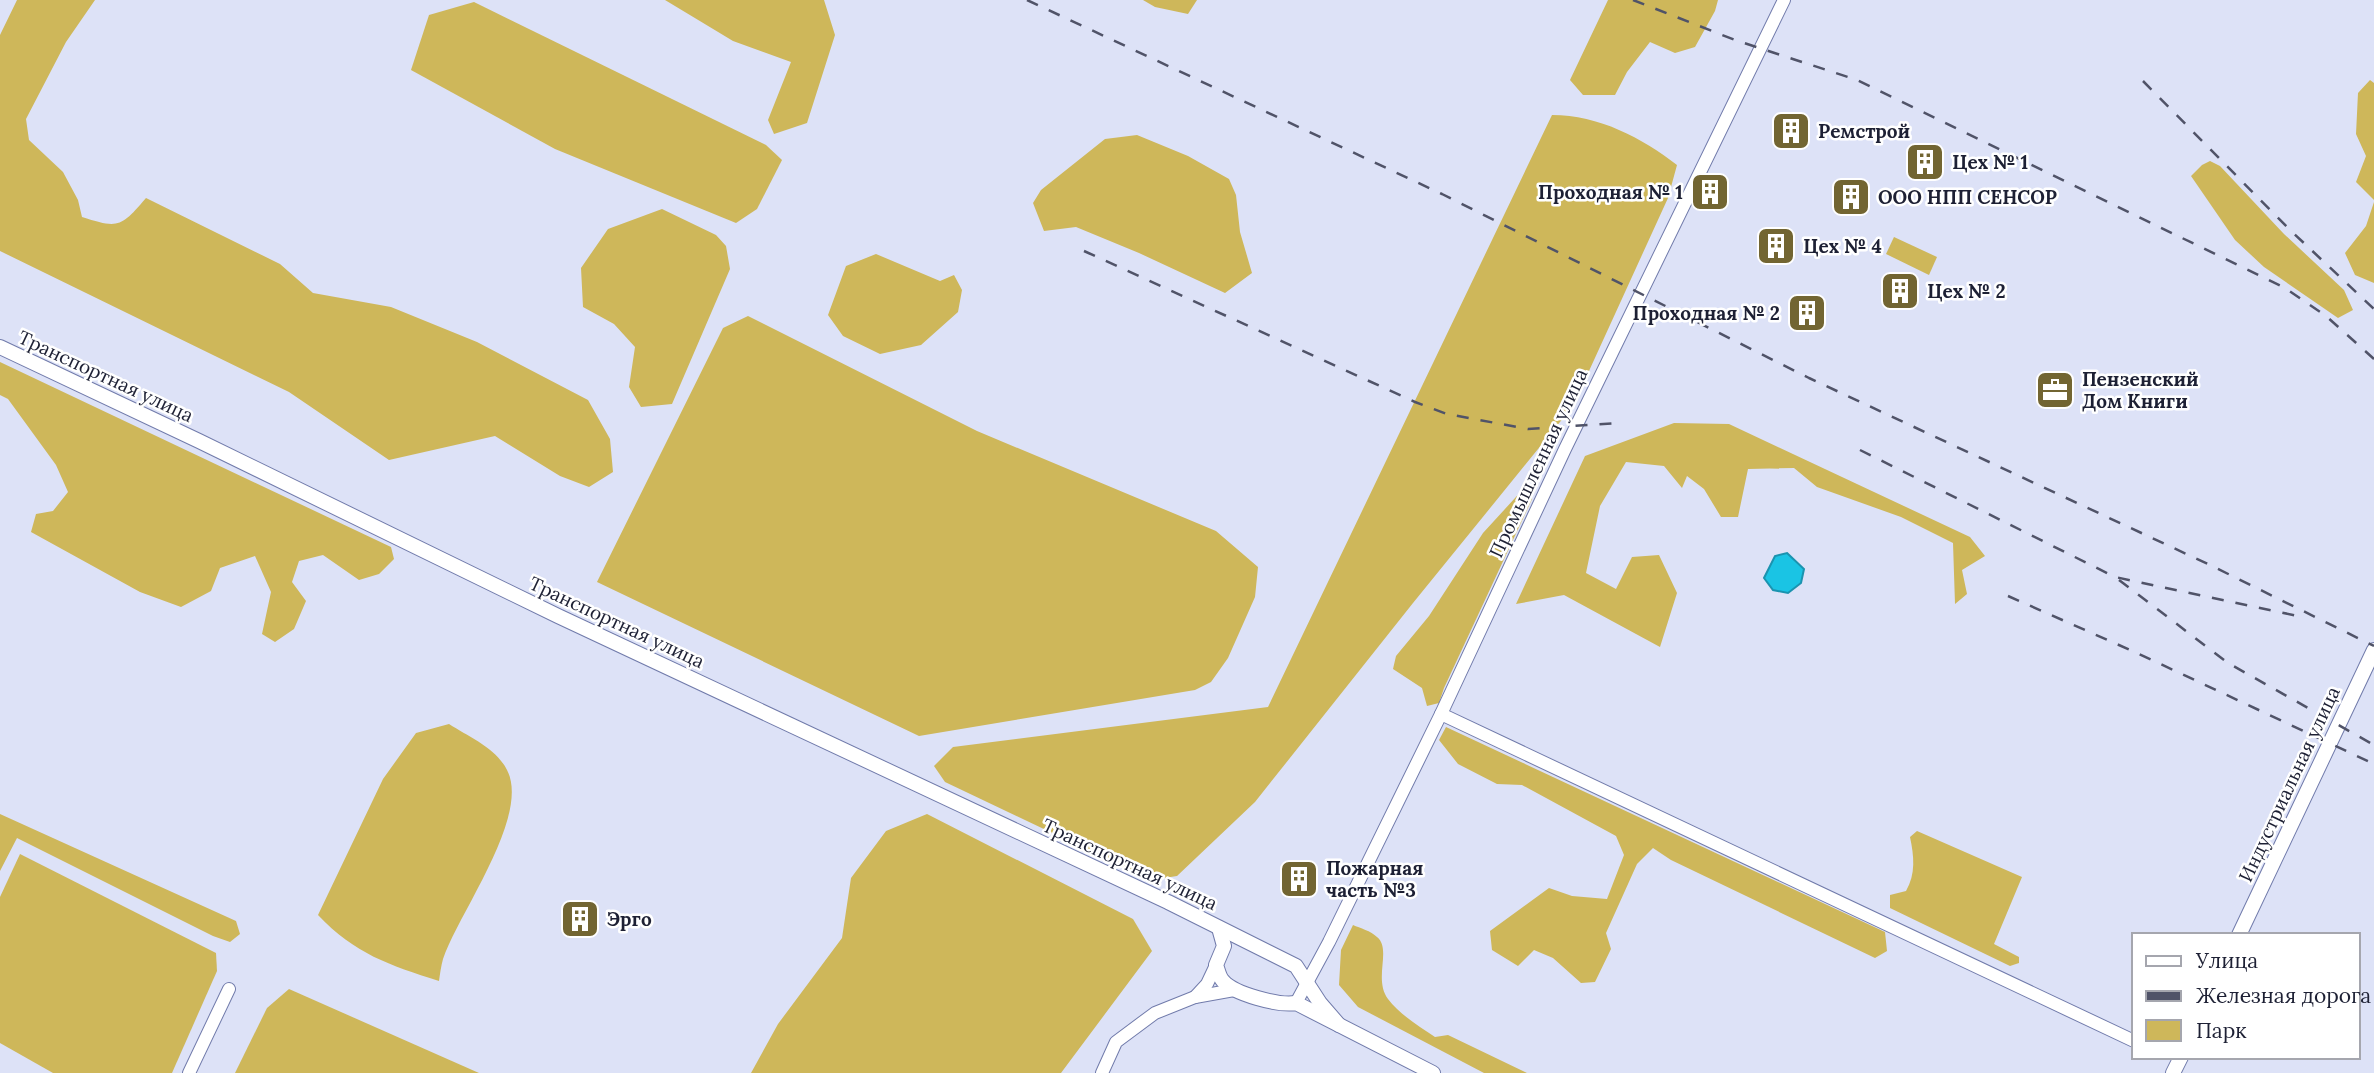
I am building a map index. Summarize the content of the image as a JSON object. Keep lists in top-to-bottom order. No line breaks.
{"streets":{"street":["Транспортная улица","Промышленная улица","Индустриальная улица"]},"places":{"building":["Ремстрой","Цех № 1","Проходная № 1","ООО НПП СЕНСОР","Цех № 4","Цех № 2","Проходная № 2","Пожарная часть №3","Эрго"],"office":["Пензенский Дом Книги"]},"legend":["Улица","Железная дорога","Парк"]}
